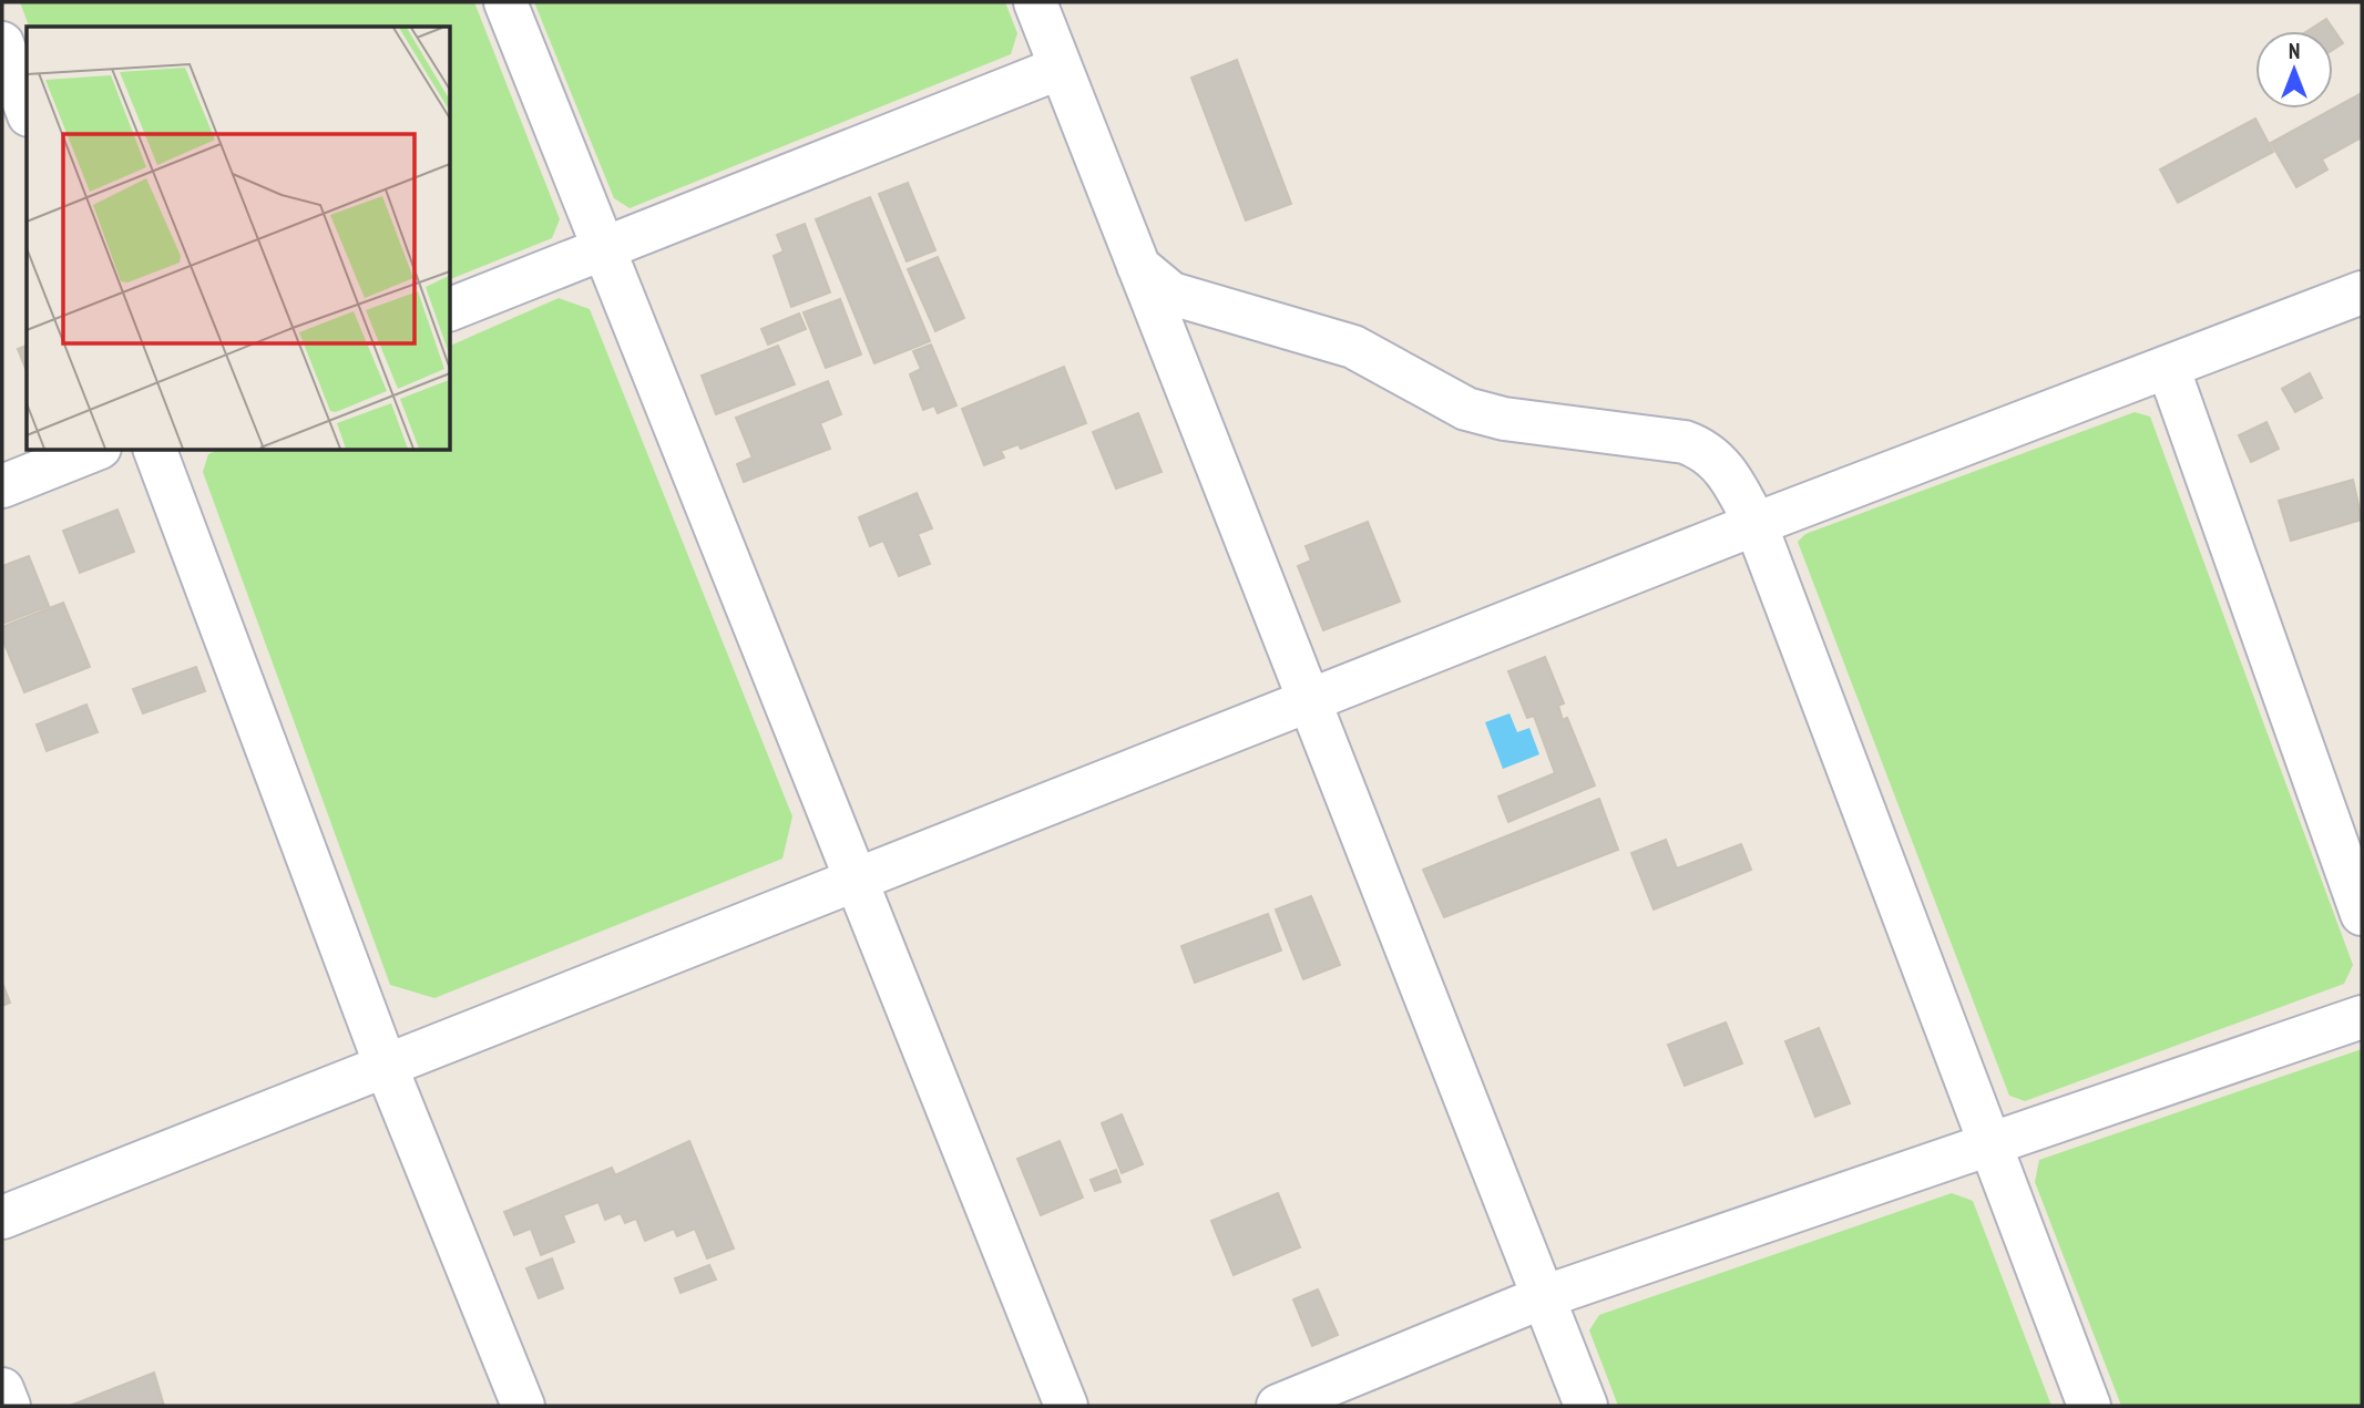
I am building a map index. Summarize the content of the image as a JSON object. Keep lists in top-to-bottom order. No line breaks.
{"north":"top"}
